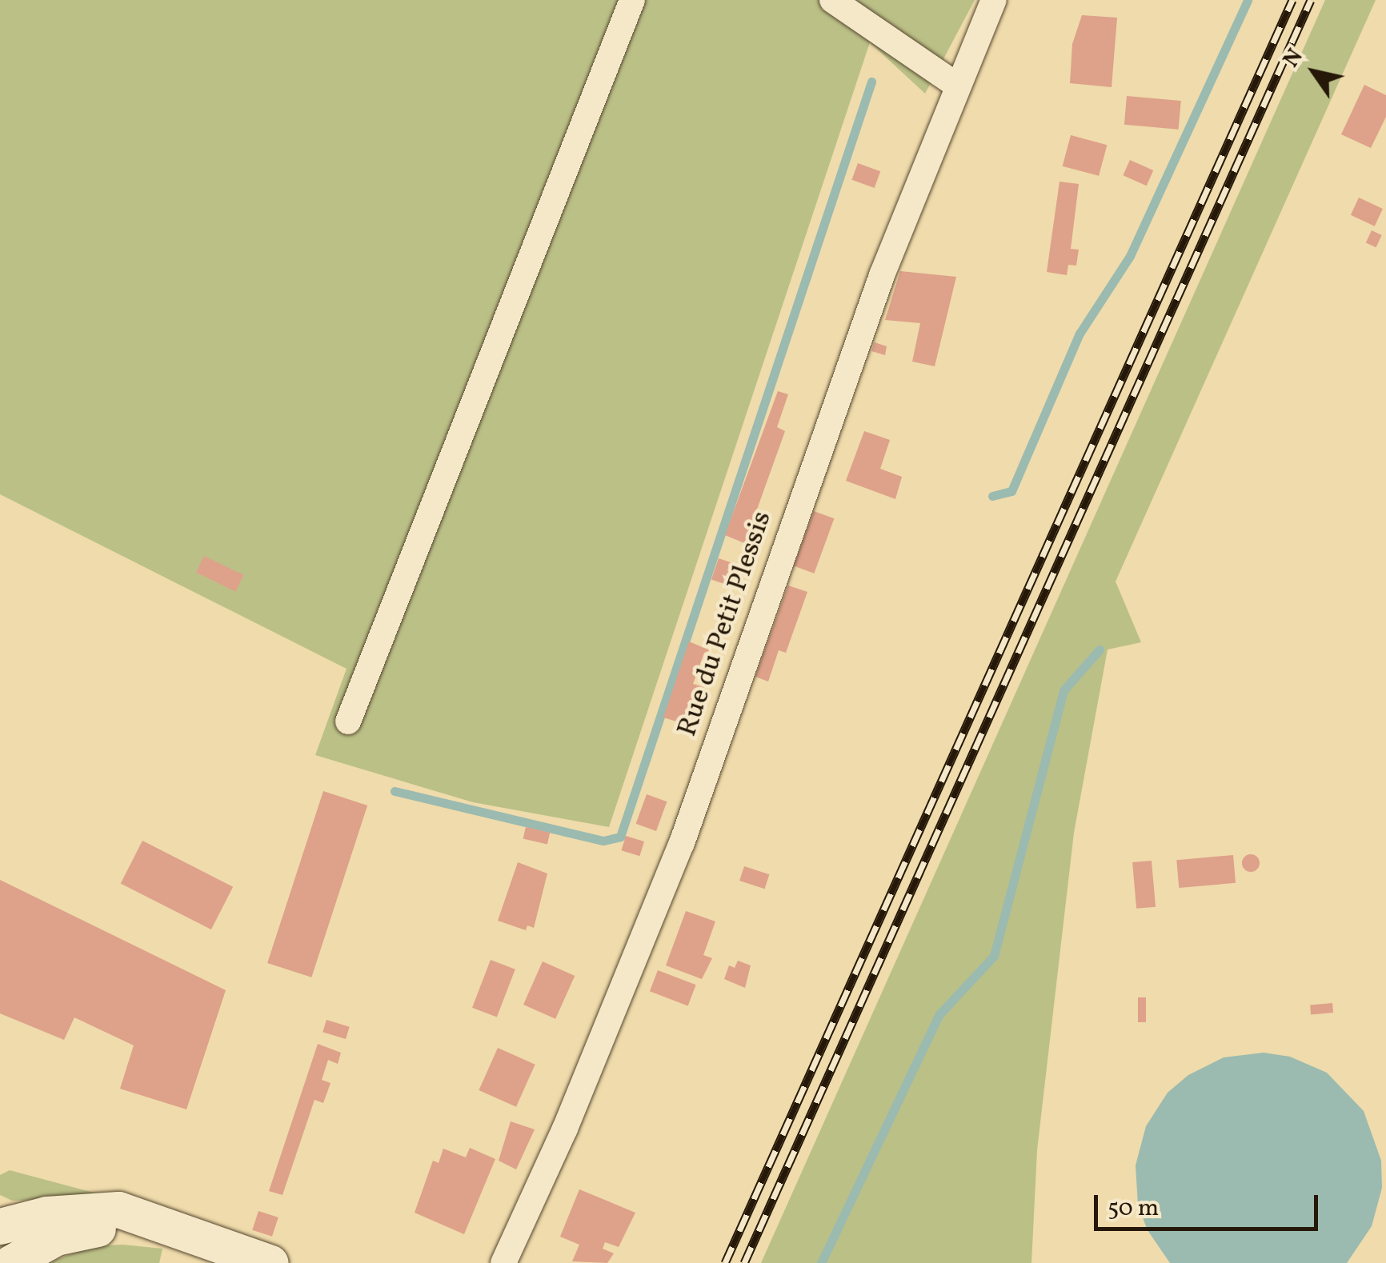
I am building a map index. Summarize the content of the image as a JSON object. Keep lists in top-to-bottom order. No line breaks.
{"streets":{"street":["Rue du Petit Plessis"]},"scale_bar":"50 m","north":"top left"}
